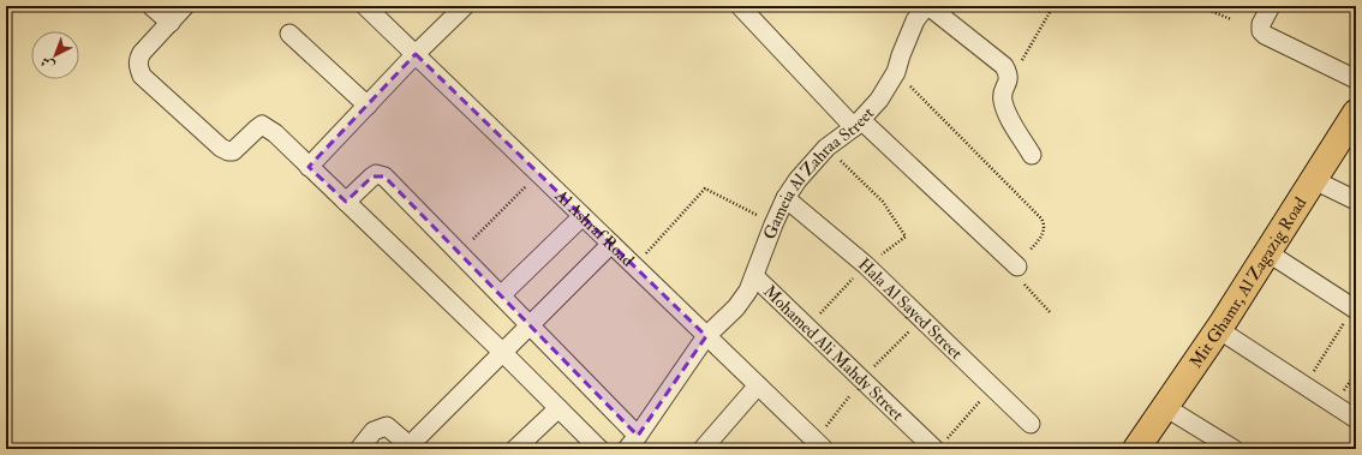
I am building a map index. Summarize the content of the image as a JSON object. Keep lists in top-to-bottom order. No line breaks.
{"streets":{"highway":["Mit Ghamr, Al Zagazig Road"],"street":["Gameia Al Zahraa Street","Al Ashraf Road","Hala Al Sayed Street","Mohamed Ali Mahdy Street"]},"crossings":[["Gameia Al Zahraa Street","Al Ashraf Road"],["Gameia Al Zahraa Street","Hala Al Sayed Street"],["Gameia Al Zahraa Street","Mohamed Ali Mahdy Street"]],"north":"bottom left"}
